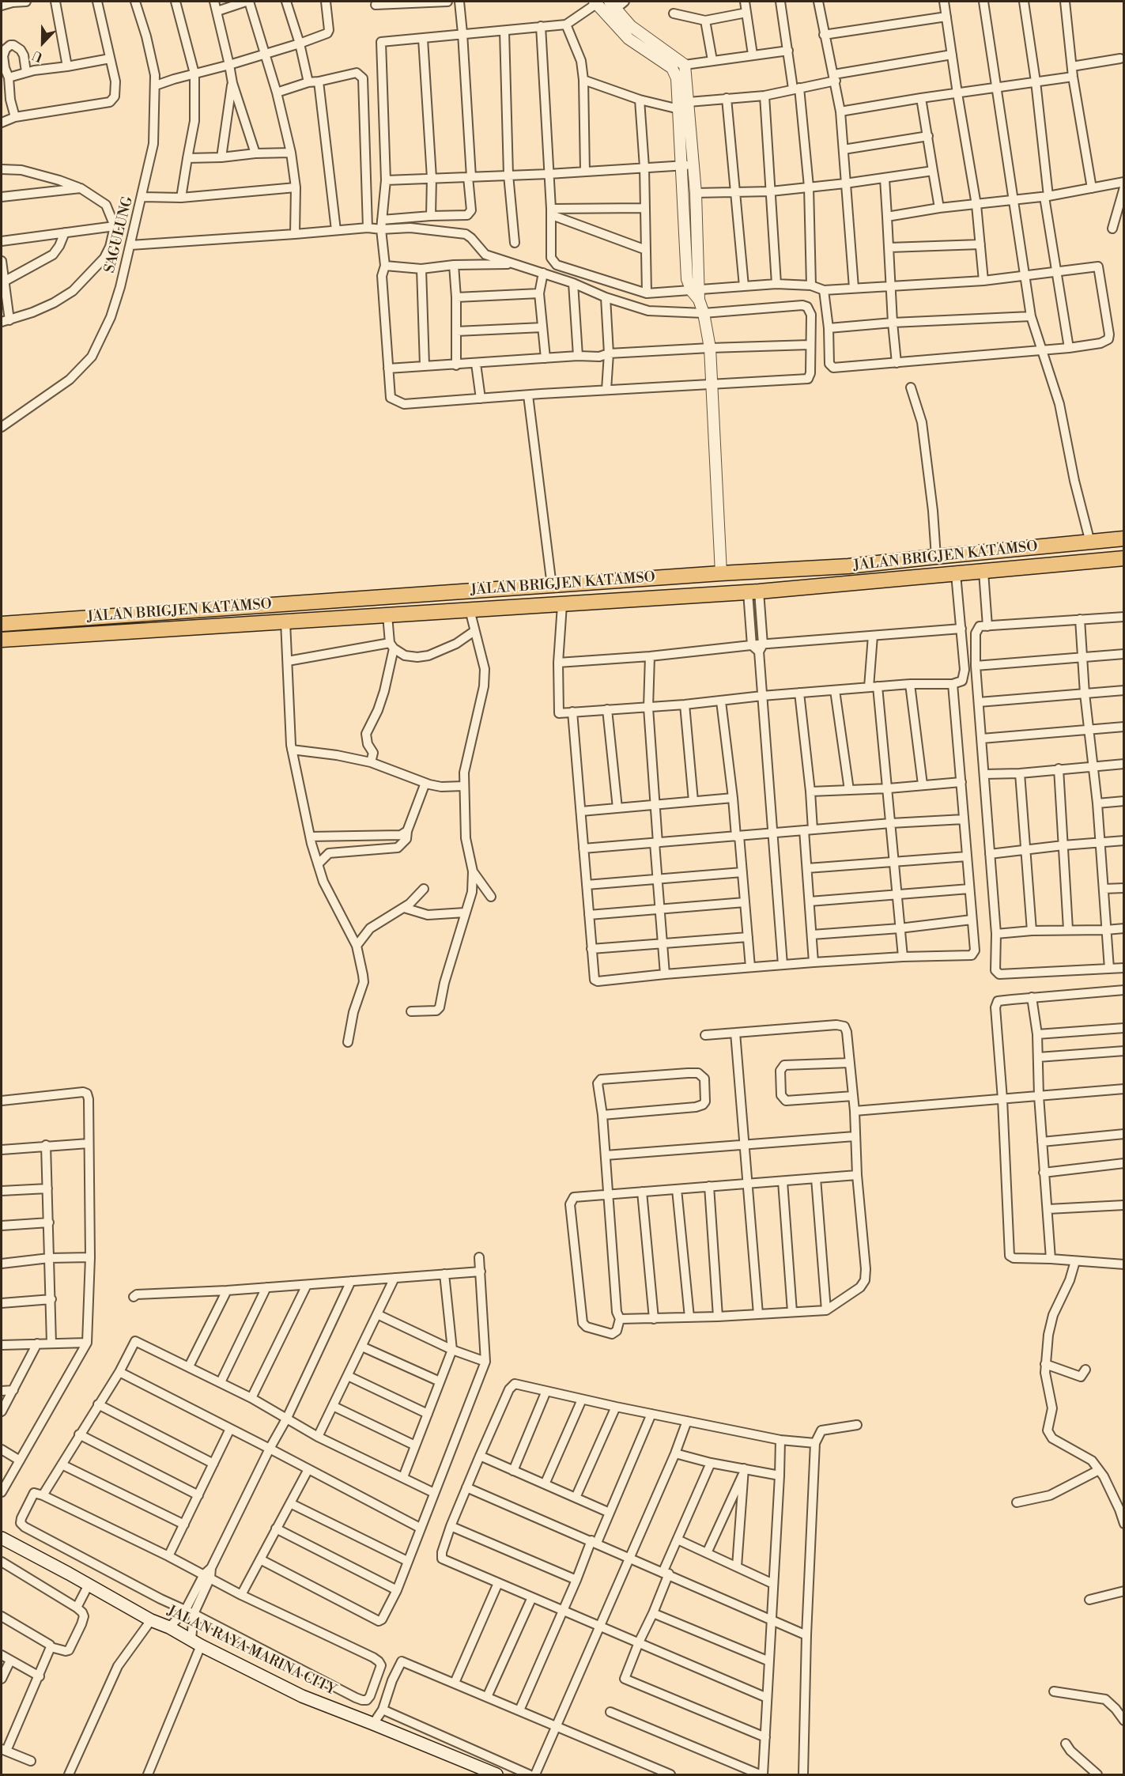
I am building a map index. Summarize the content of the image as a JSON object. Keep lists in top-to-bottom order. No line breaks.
{"streets":{"highway":["JALAN BRIGJEN KATAMSO"],"main road":["JALAN RAYA MARINA CITY"],"street":["SAGULUNG"]},"north":"bottom"}
